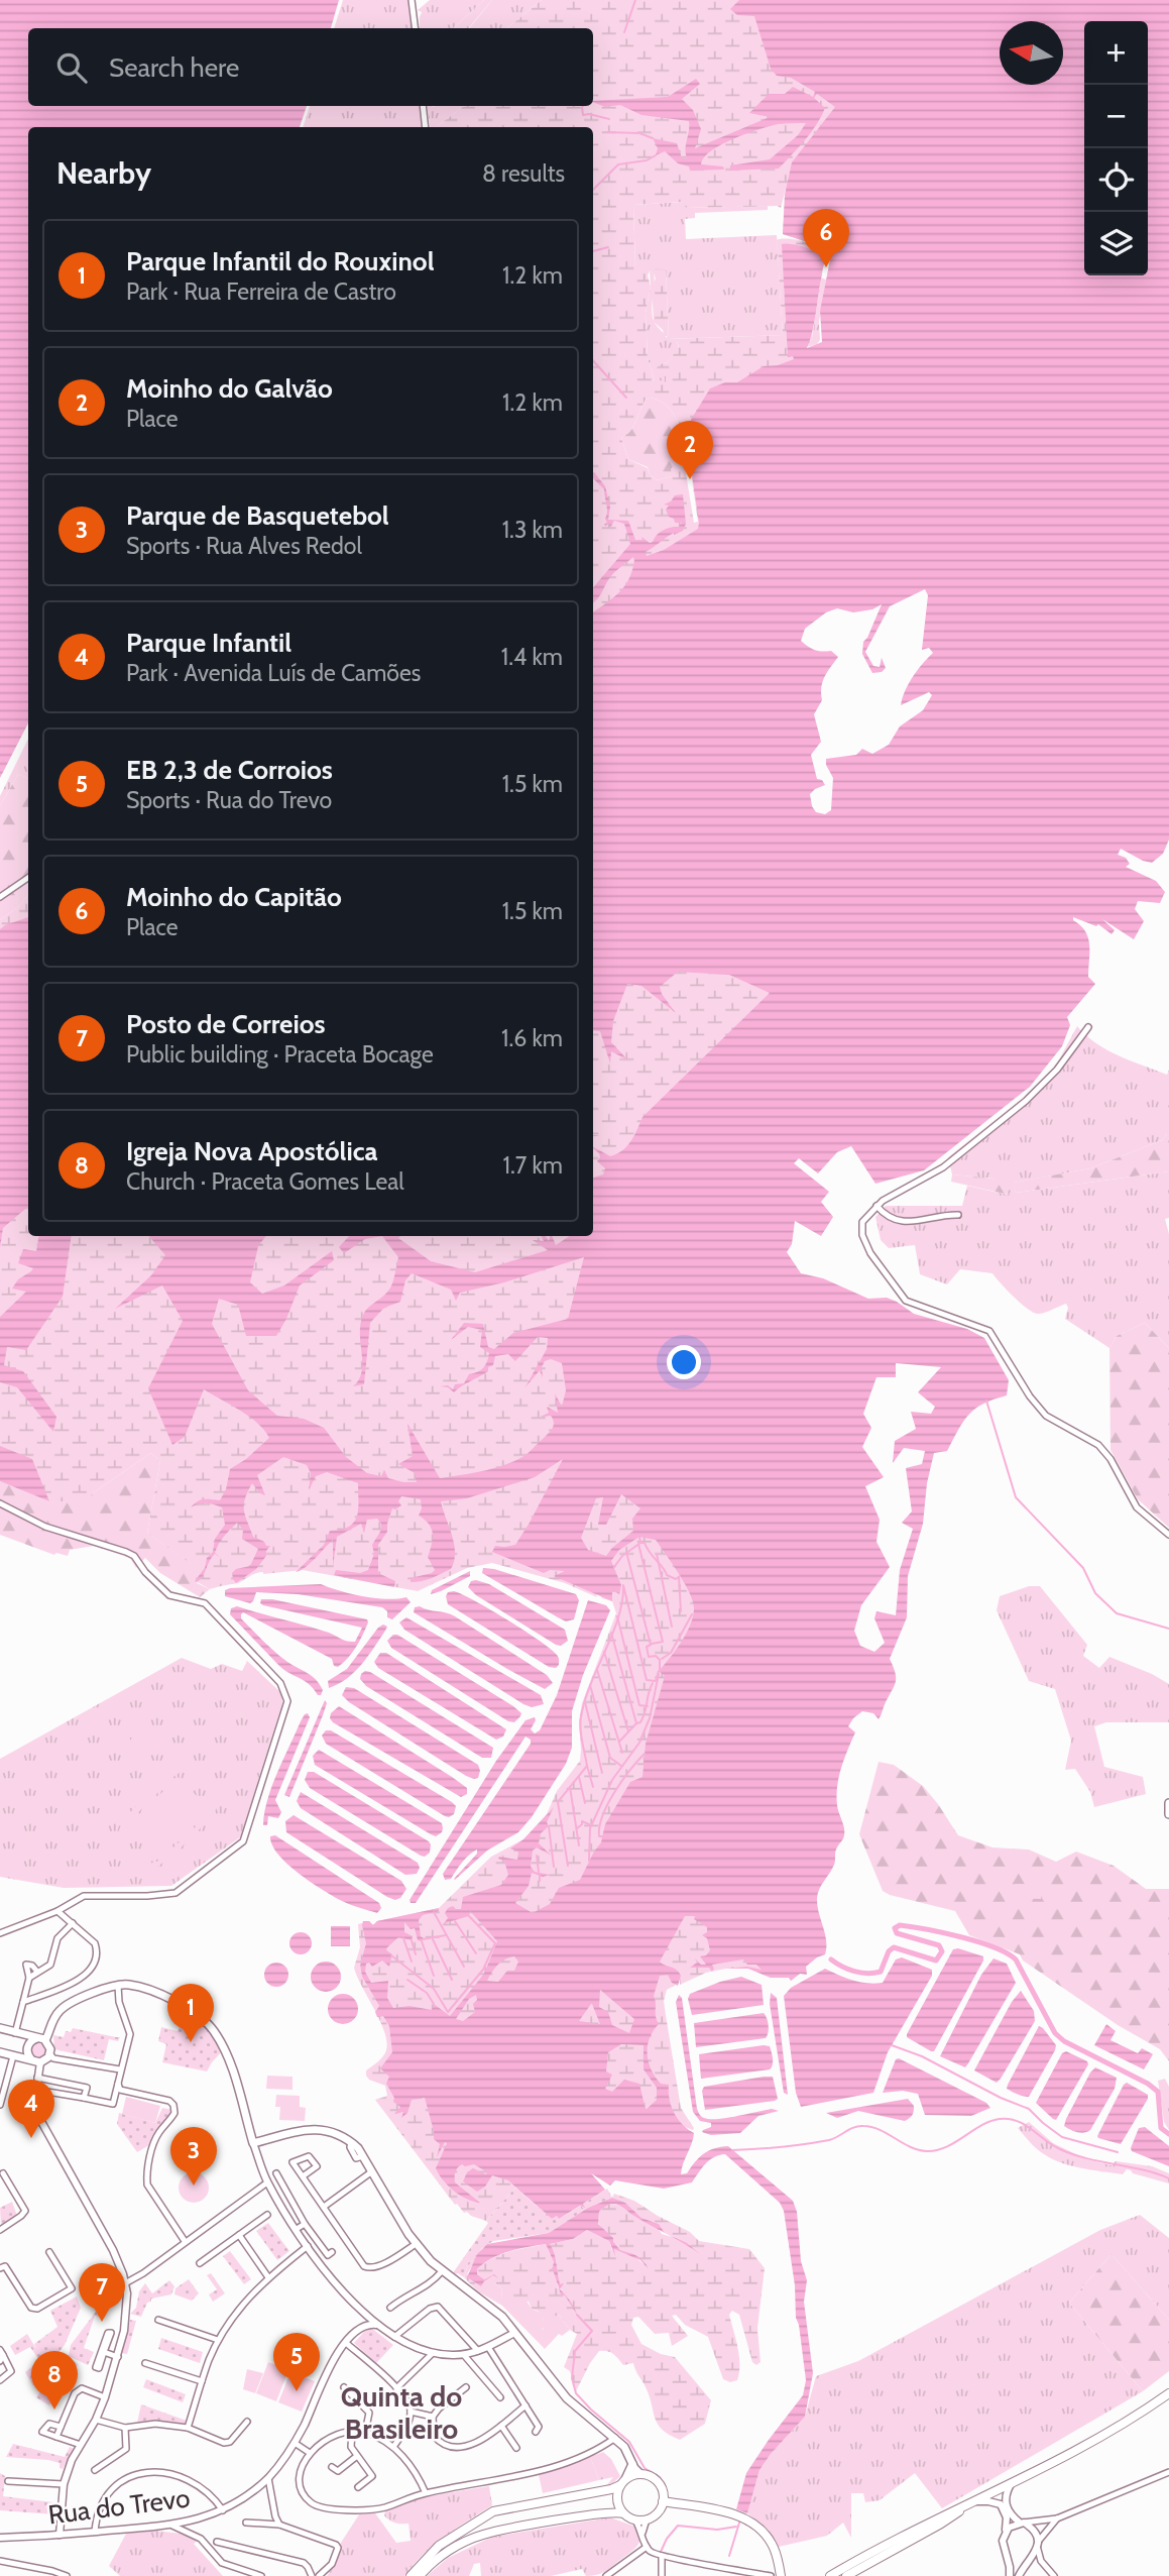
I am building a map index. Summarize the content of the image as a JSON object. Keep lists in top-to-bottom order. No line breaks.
{"streets":{"street":["Rua do Trevo"]},"districts":["Quinta do Brasileiro"],"north":"left","page":{"map_buttons":["+","−"],"search":"Search here","heading":["Nearby","8 results"],"pins":["6","2","1","4","3","7","5","8"],"list":[{"mark":"1","name":"Parque Infantil do Rouxinol","note":"Park · Rua Ferreira de Castro","value":"1.2 km"},{"mark":"2","name":"Moinho do Galvão","note":"Place","value":"1.2 km"},{"mark":"3","name":"Parque de Basquetebol","note":"Sports · Rua Alves Redol","value":"1.3 km"},{"mark":"4","name":"Parque Infantil","note":"Park · Avenida Luís de Camões","value":"1.4 km"},{"mark":"5","name":"EB 2,3 de Corroios","note":"Sports · Rua do Trevo","value":"1.5 km"},{"mark":"6","name":"Moinho do Capitão","note":"Place","value":"1.5 km"},{"mark":"7","name":"Posto de Correios","note":"Public building · Praceta Bocage","value":"1.6 km"},{"mark":"8","name":"Igreja Nova Apostólica","note":"Church · Praceta Gomes Leal","value":"1.7 km"}]}}
